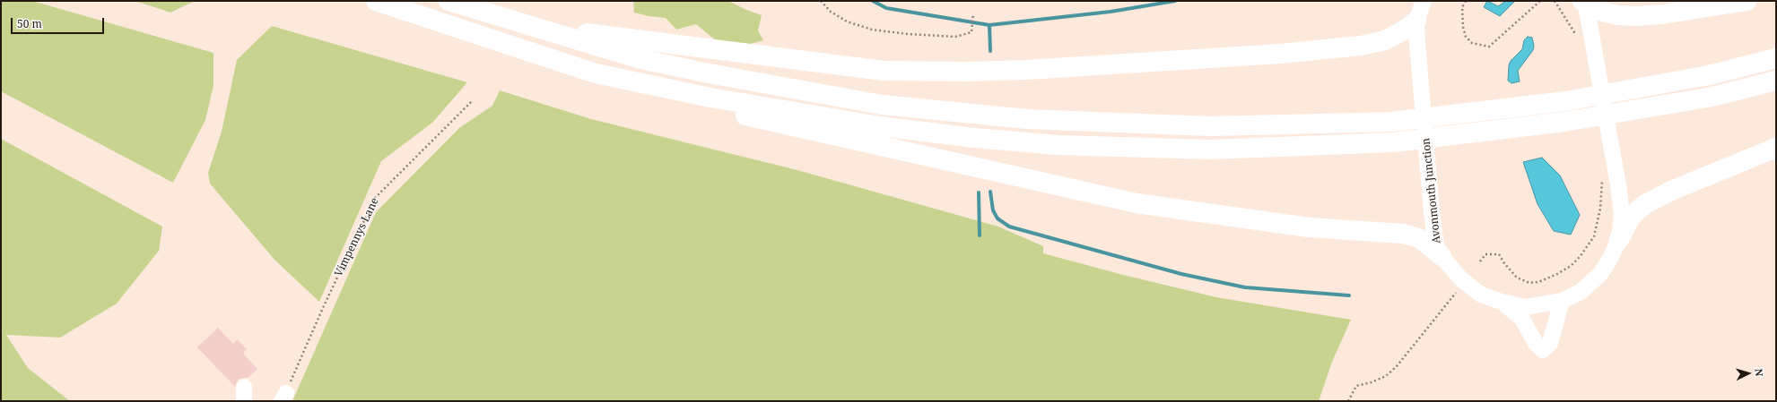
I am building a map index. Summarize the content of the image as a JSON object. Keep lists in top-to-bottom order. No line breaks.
{"streets":{"street":["Avonmouth Junction"],"path":["Vimpennys Lane"]},"scale_bar":"50 m","north":"right"}
